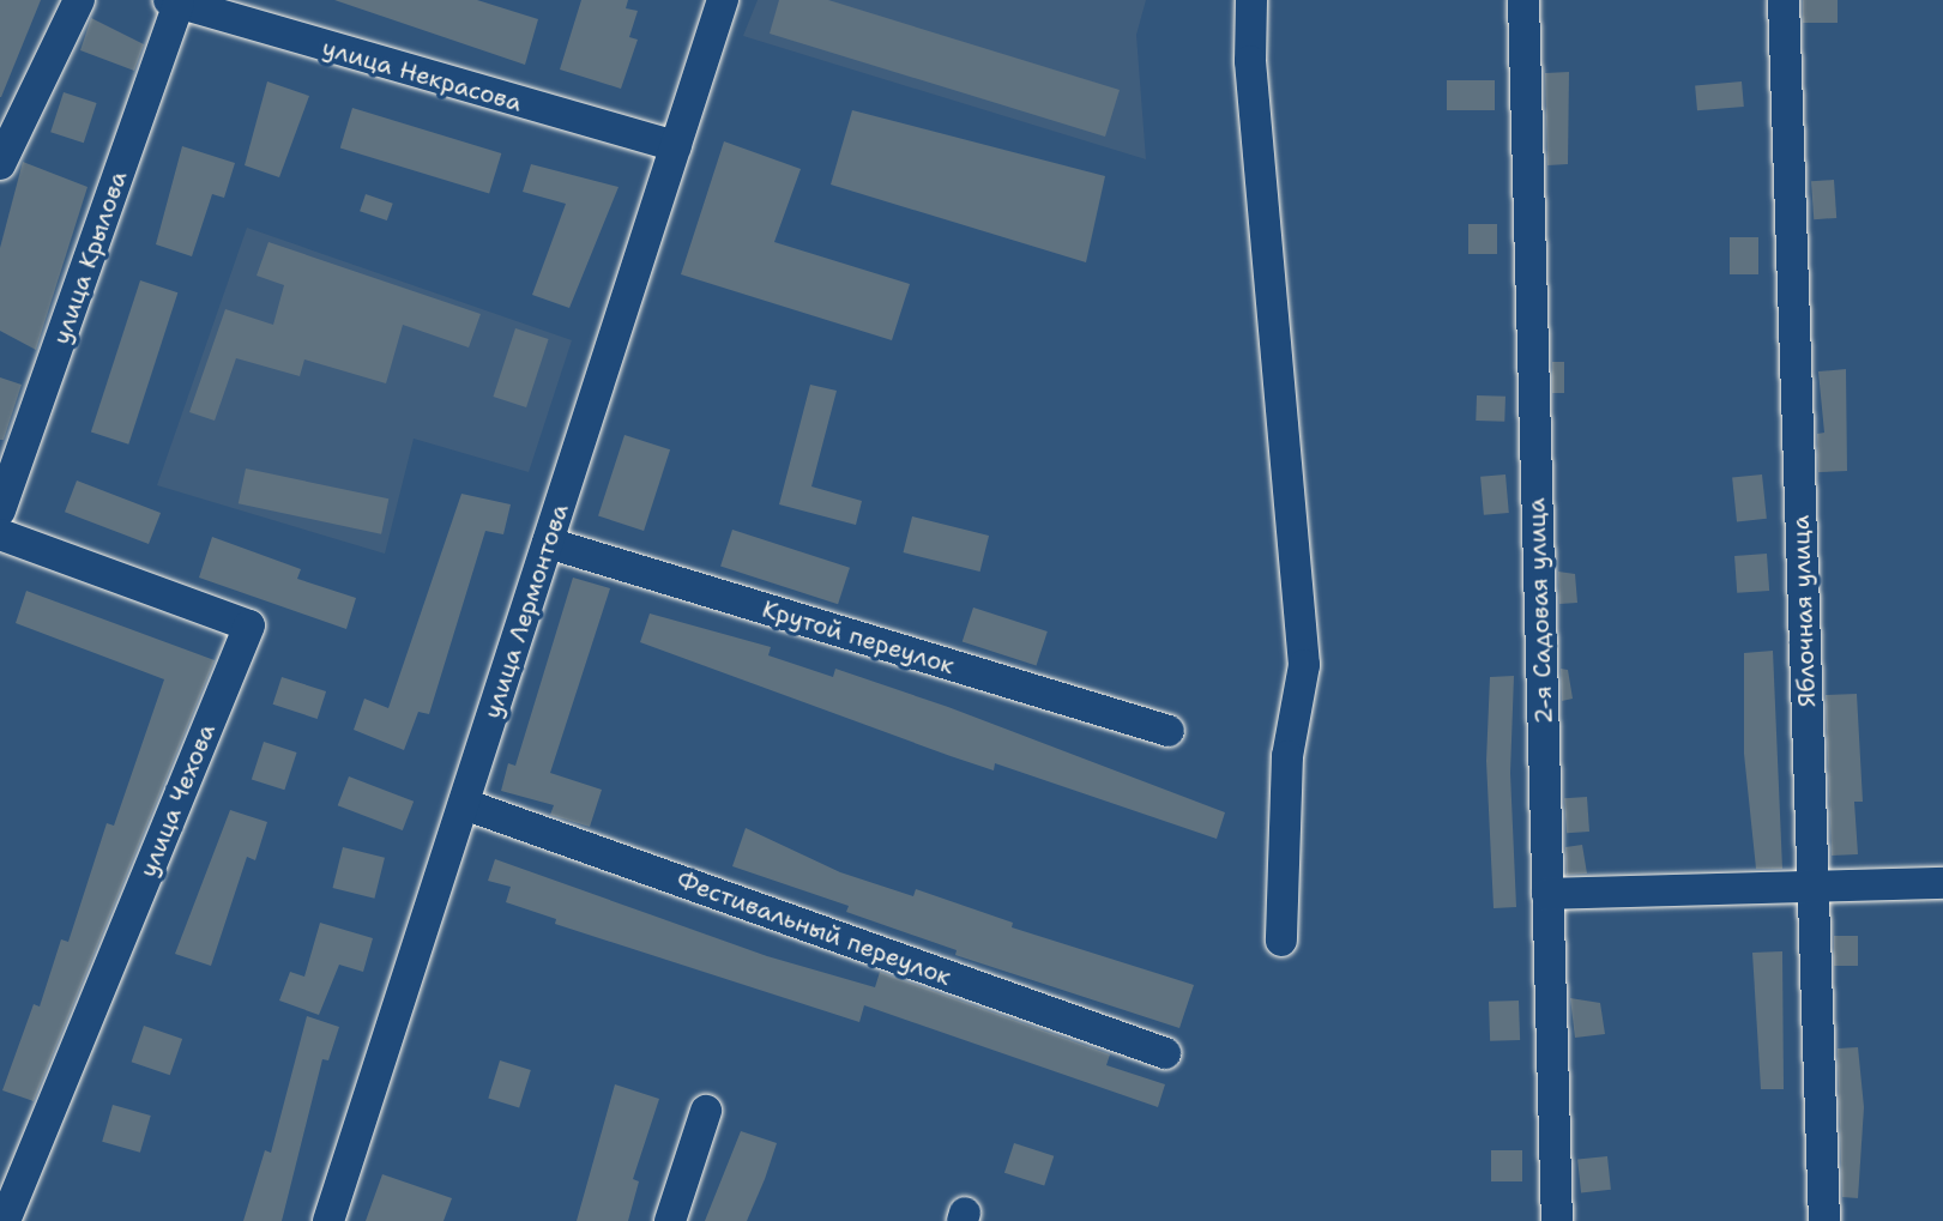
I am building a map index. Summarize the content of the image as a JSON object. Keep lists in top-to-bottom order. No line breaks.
{"streets":{"street":["улица Некрасова","улица Крылова","улица Лермонтова","2-я Садовая улица","Яблочная улица","Крутой переулок","улица Чехова","Фестивальный переулок"]},"crossings":[["улица Некрасова","улица Крылова"],["улица Некрасова","улица Лермонтова"],["улица Лермонтова","Крутой переулок"],["улица Лермонтова","Фестивальный переулок"]]}
